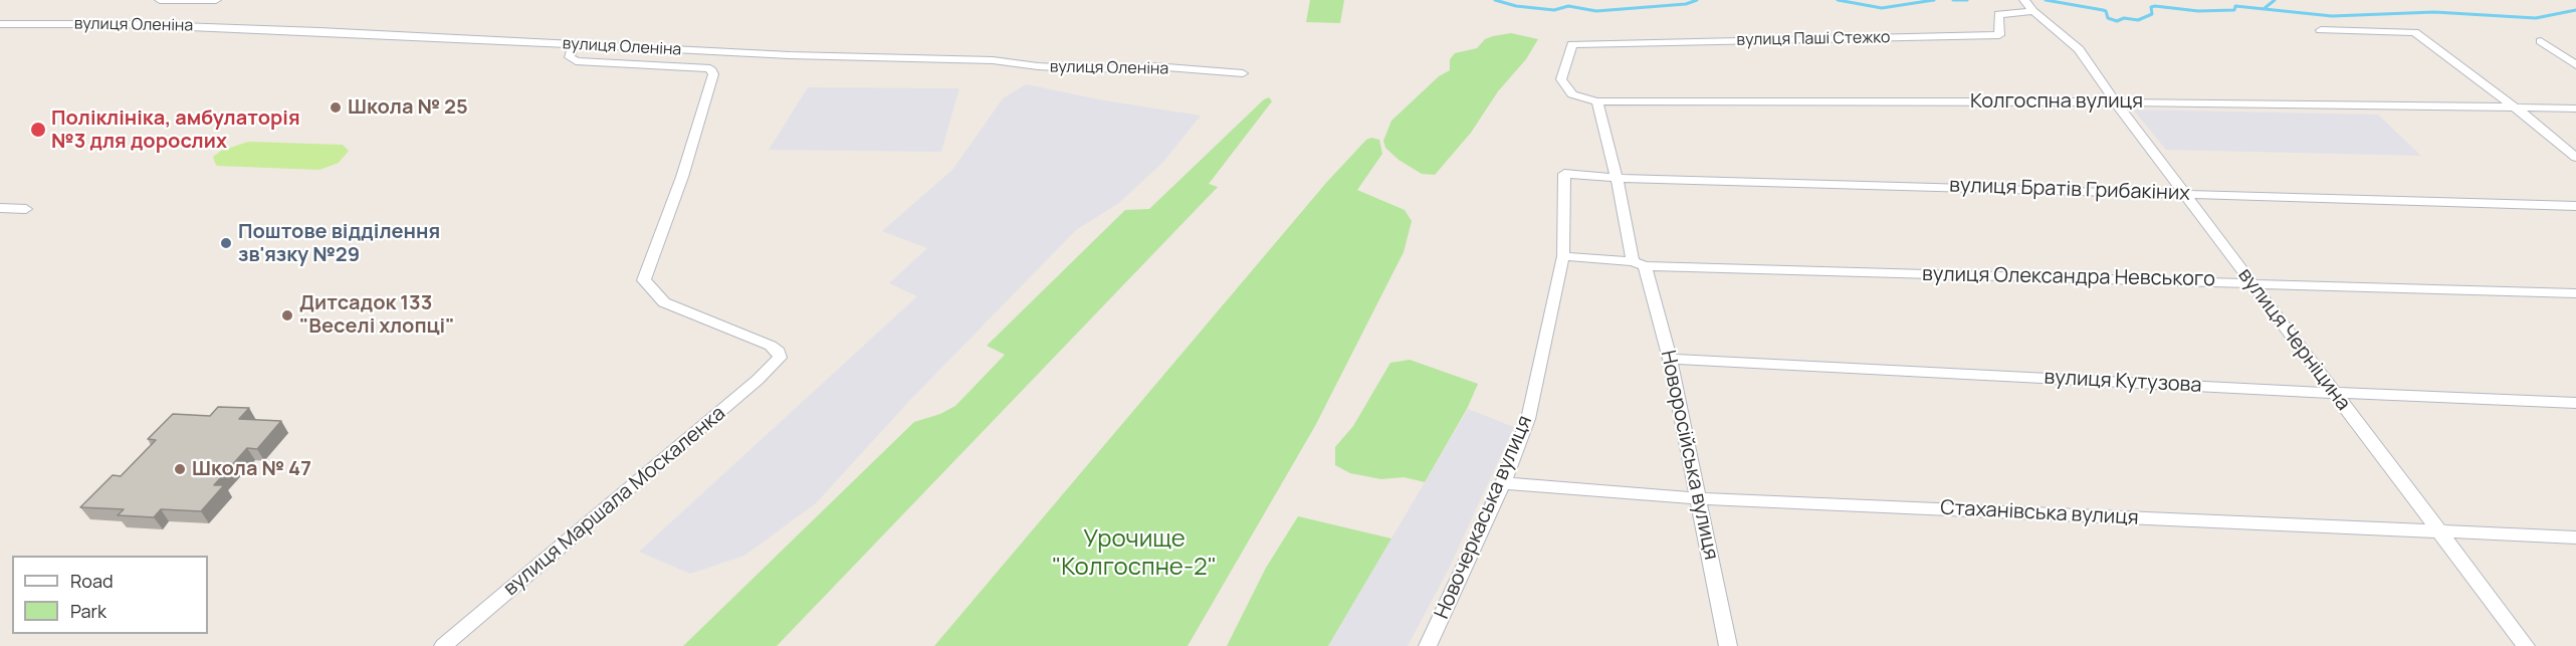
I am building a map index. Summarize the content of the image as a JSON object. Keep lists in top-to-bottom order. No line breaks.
{"streets":{"street":["вулиця Оленіна","вулиця Паші Стежко","Колгоспна вулиця","вулиця Братів Грибакіних","вулиця Олександра Невського","вулиця Черніцина","вулиця Кутузова","Новоросійська вулиця","вулиця Маршала Москаленка","Стаханівська вулиця","Новочеркаська вулиця"]},"crossings":[["вулиця Оленіна","вулиця Маршала Москаленка"],["вулиця Паші Стежко","Колгоспна вулиця"],["вулиця Паші Стежко","вулиця Черніцина"],["вулиця Паші Стежко","Новоросійська вулиця"],["Колгоспна вулиця","вулиця Черніцина"],["Колгоспна вулиця","Новоросійська вулиця"],["вулиця Братів Грибакіних","вулиця Черніцина"],["вулиця Братів Грибакіних","Новоросійська вулиця"],["вулиця Братів Грибакіних","Новочеркаська вулиця"],["вулиця Олександра Невського","вулиця Черніцина"],["вулиця Олександра Невського","Новоросійська вулиця"],["вулиця Олександра Невського","Новочеркаська вулиця"],["вулиця Черніцина","вулиця Кутузова"],["вулиця Черніцина","Стаханівська вулиця"],["вулиця Кутузова","Новоросійська вулиця"],["Новоросійська вулиця","Стаханівська вулиця"],["Стаханівська вулиця","Новочеркаська вулиця"]],"parks":["Урочище \"Колгоспне-2\""],"places":["Школа № 25","Поліклініка, амбулаторія №3 для дорослих","Поштове відділення зв'язку №29","Дитсадок 133 \"Веселі хлопці\"","Школа № 47"],"legend":["Road","Park"]}
